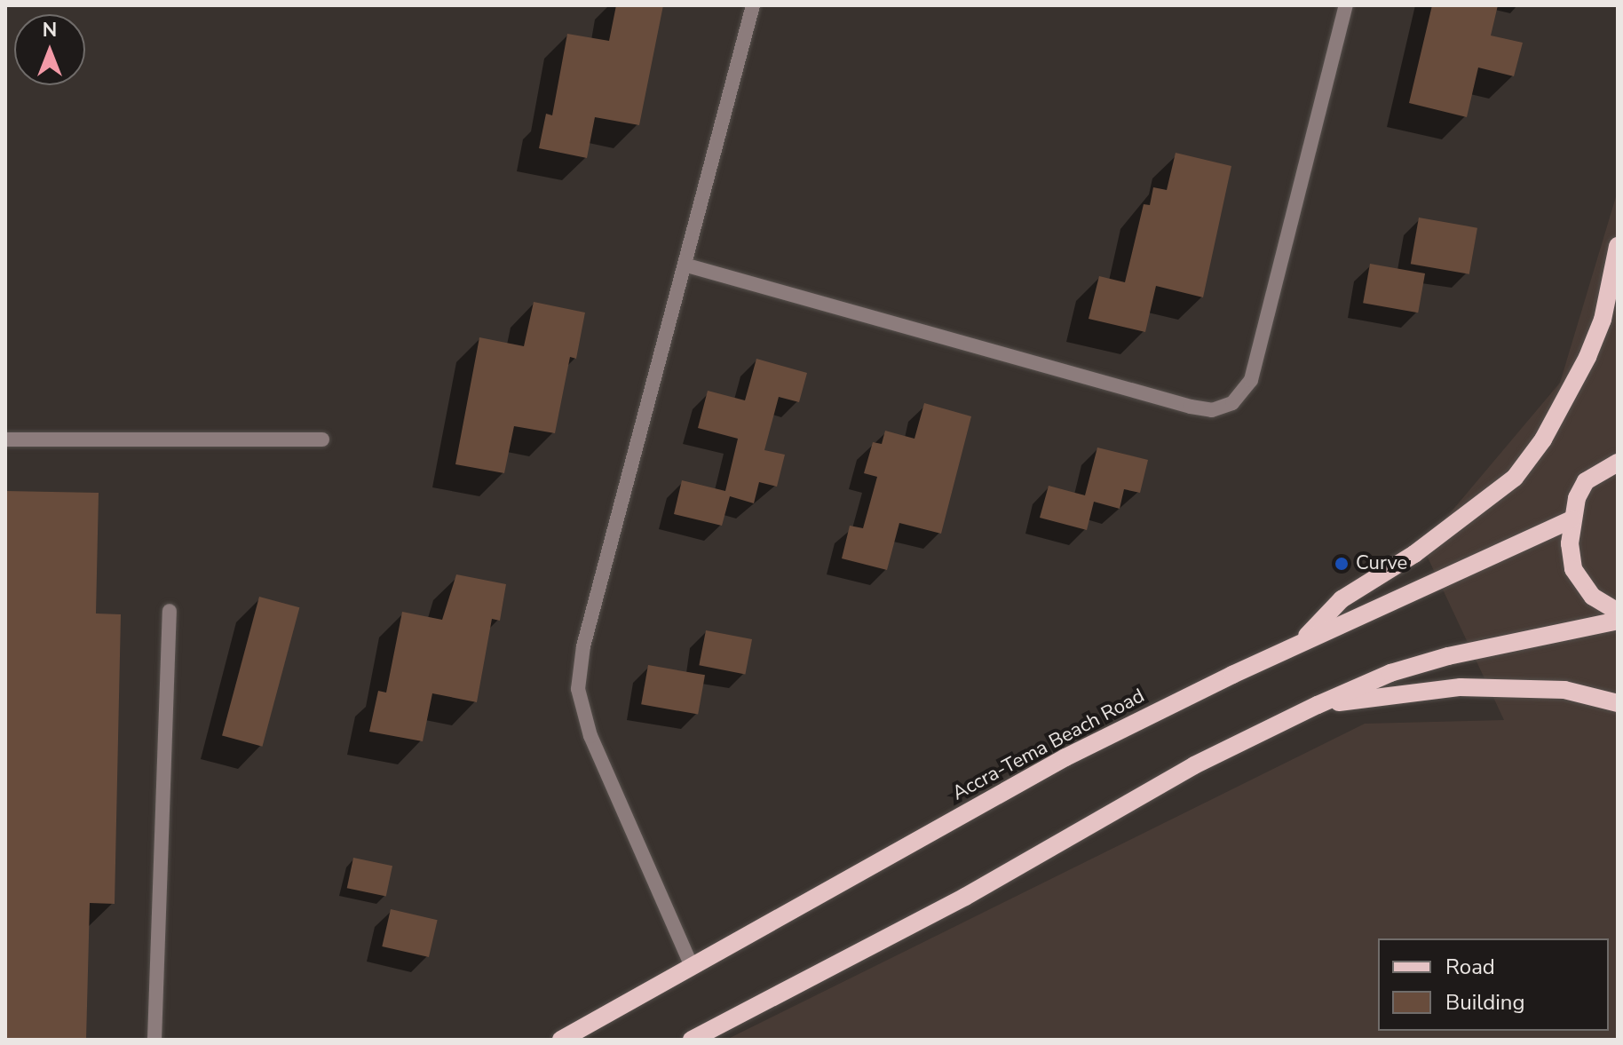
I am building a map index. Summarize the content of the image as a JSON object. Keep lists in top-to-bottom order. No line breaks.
{"streets":{"main road":["Accra-Tema Beach Road"]},"places":["Curve"],"legend":["Road","Building"],"north":"top"}
